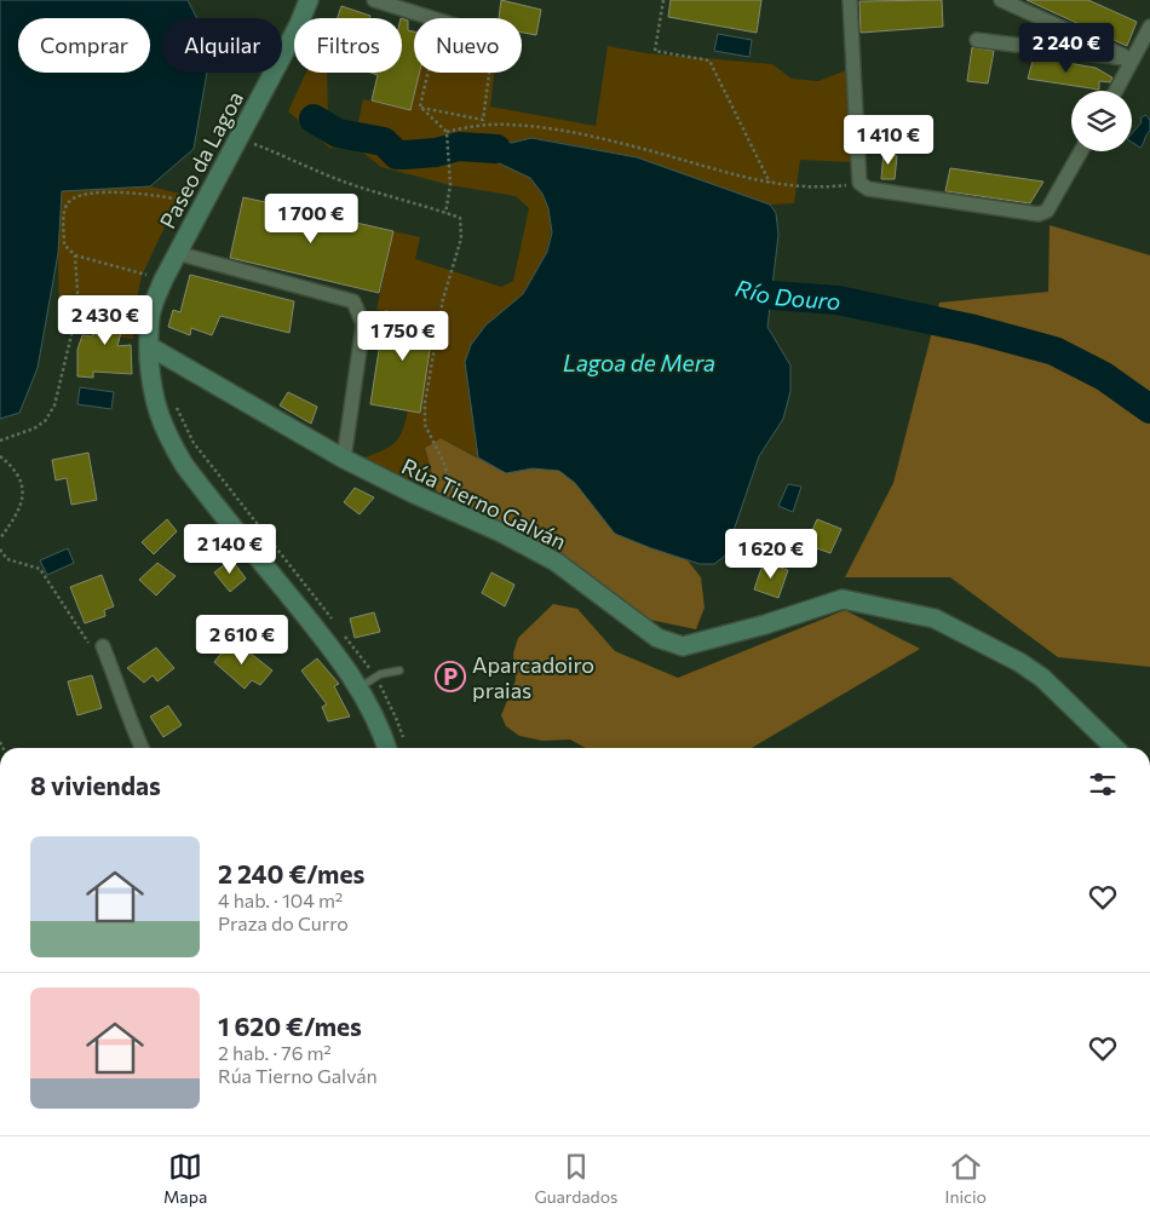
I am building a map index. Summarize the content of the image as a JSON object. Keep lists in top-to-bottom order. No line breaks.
{"streets":{"street":["Paseo da Lagoa","Rúa Tierno Galván"]},"crossings":[["Paseo da Lagoa","Rúa Tierno Galván"]],"water":["Río Douro","Lagoa de Mera"],"places":{"parking":["Aparcadoiro praias"]},"page":{"chip":["Comprar","Alquilar","Filtros","Nuevo"],"price":["2 240 €","1 410 €","1 700 €","2 430 €","1 750 €","2 140 €","1 620 €","2 610 €"],"heading":"8 viviendas","list":[{"name":"2 240 €/mes","note":"4 hab. · 104 m² · Praza do Curro"},{"name":"1 620 €/mes","note":"2 hab. · 76 m² · Rúa Tierno Galván"}],"tabs":["Mapa","Guardados","Inicio"]}}
